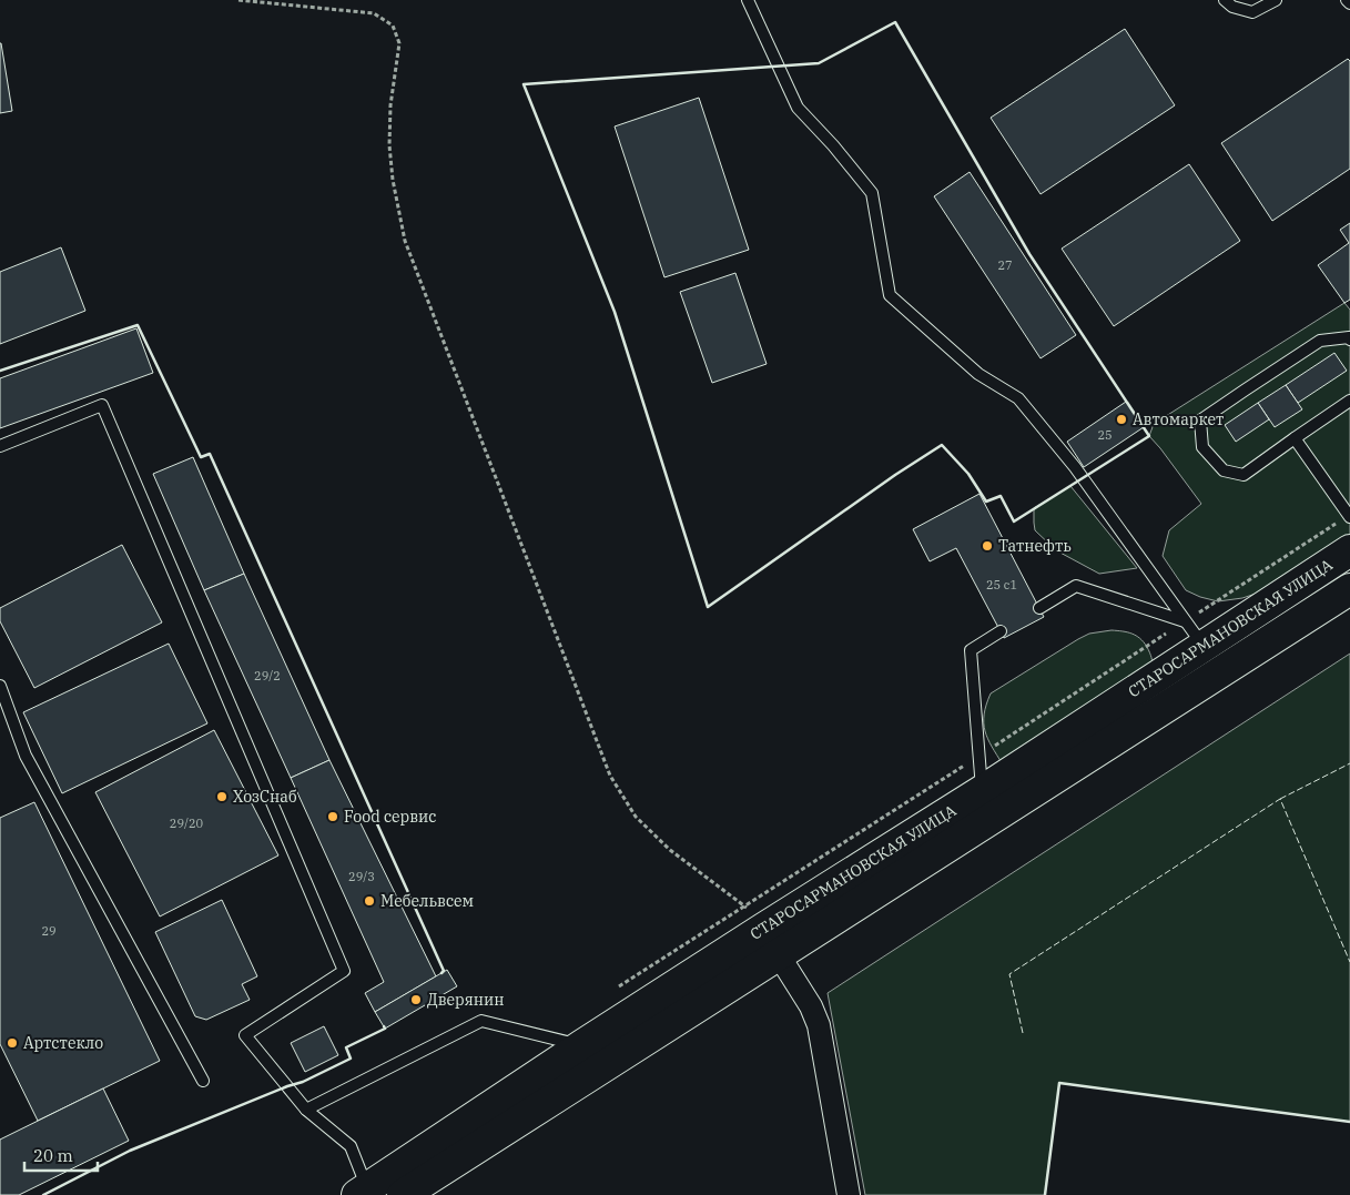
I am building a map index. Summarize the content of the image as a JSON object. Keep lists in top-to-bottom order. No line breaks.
{"streets":{"main road":["СТАРОСАРМАНОВСКАЯ УЛИЦА"]},"places":["Автомаркет","Татнефть","ХозCнаб","Food сервис","Мебельвсем","Дверянин","Артстекло"],"house_numbers":["27","25","25 с1","29/2","29/20","29/3","29"],"scale_bar":"20 m"}
